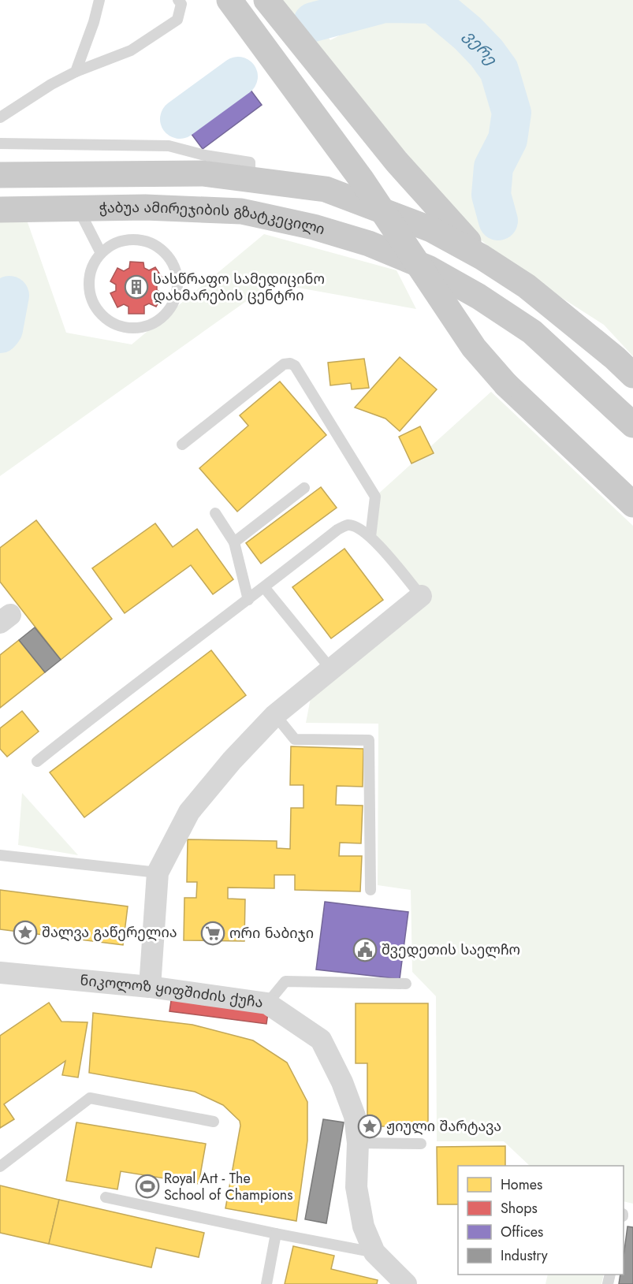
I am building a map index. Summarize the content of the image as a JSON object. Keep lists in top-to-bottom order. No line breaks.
{"streets":{"main road":["ჭაბუა ამირეჯიბის გზატკეცილი"],"street":["ნიკოლოზ ყიფშიძის ქუჩა"]},"water":["ვერე"],"places":{"building":["სასწრაფო სამედიცინო დახმარების ცენტრი"],"place":["შალვა გაწერელია","ჟიული შარტავა"],"supermarket":["ორი ნაბიჯი"],"public building":["შვედეთის საელჩო"],"sports":["Royal Art - The School of Champions"]},"legend":["Homes","Shops","Offices","Industry"]}
